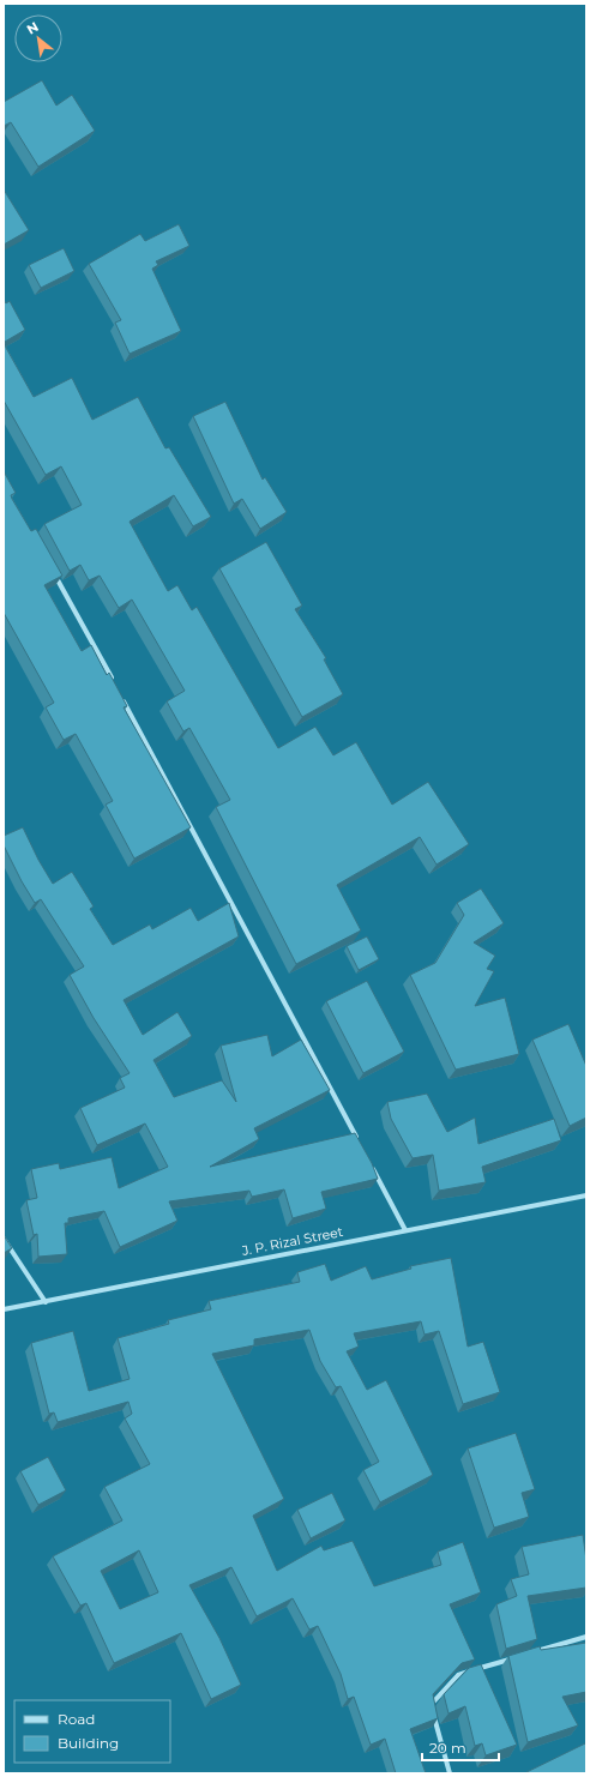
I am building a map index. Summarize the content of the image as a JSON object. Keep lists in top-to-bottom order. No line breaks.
{"streets":{"street":["J. P. Rizal Street"]},"legend":["Road","Building"],"scale_bar":"20 m","north":"top left"}
